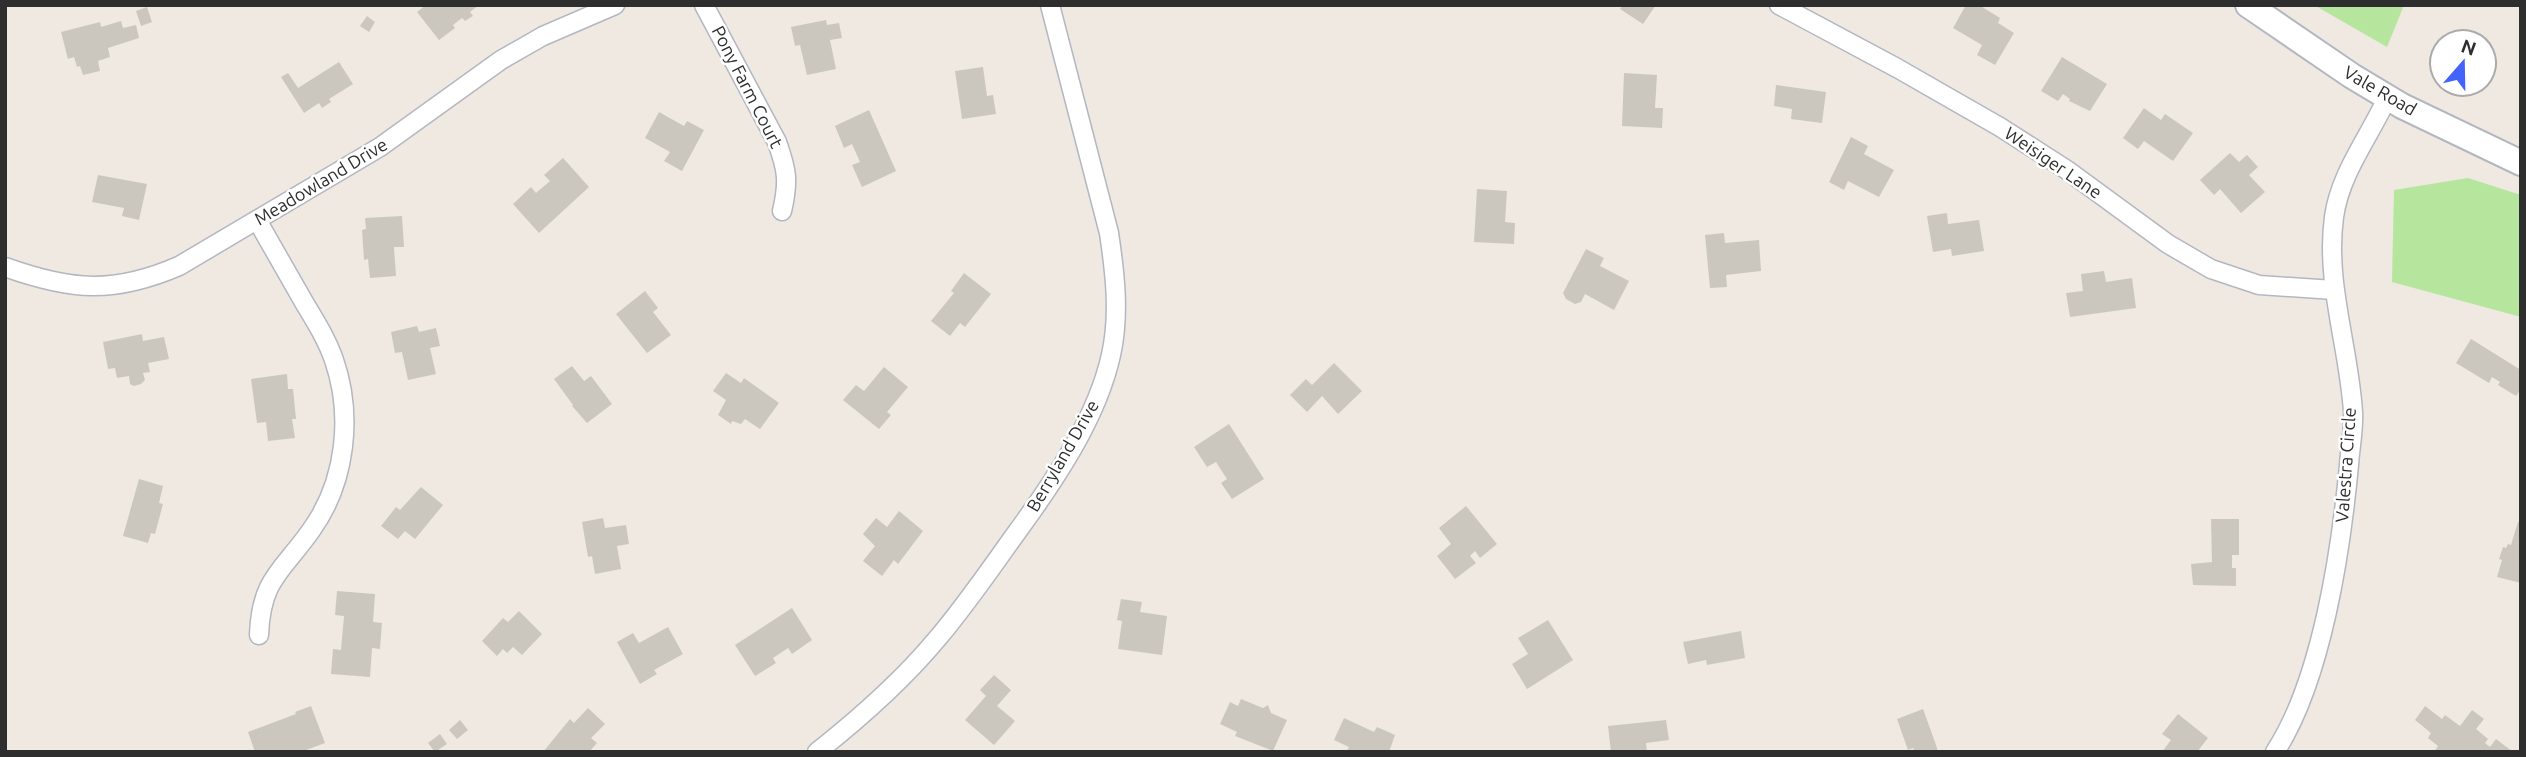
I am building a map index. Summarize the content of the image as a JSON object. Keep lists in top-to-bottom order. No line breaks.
{"streets":{"main road":["Vale Road"],"street":["Pony Farm Court","Weisiger Lane","Meadowland Drive","Berryland Drive","Valestra Circle"]},"crossings":[["Vale Road","Valestra Circle"],["Weisiger Lane","Valestra Circle"]],"north":"top"}
